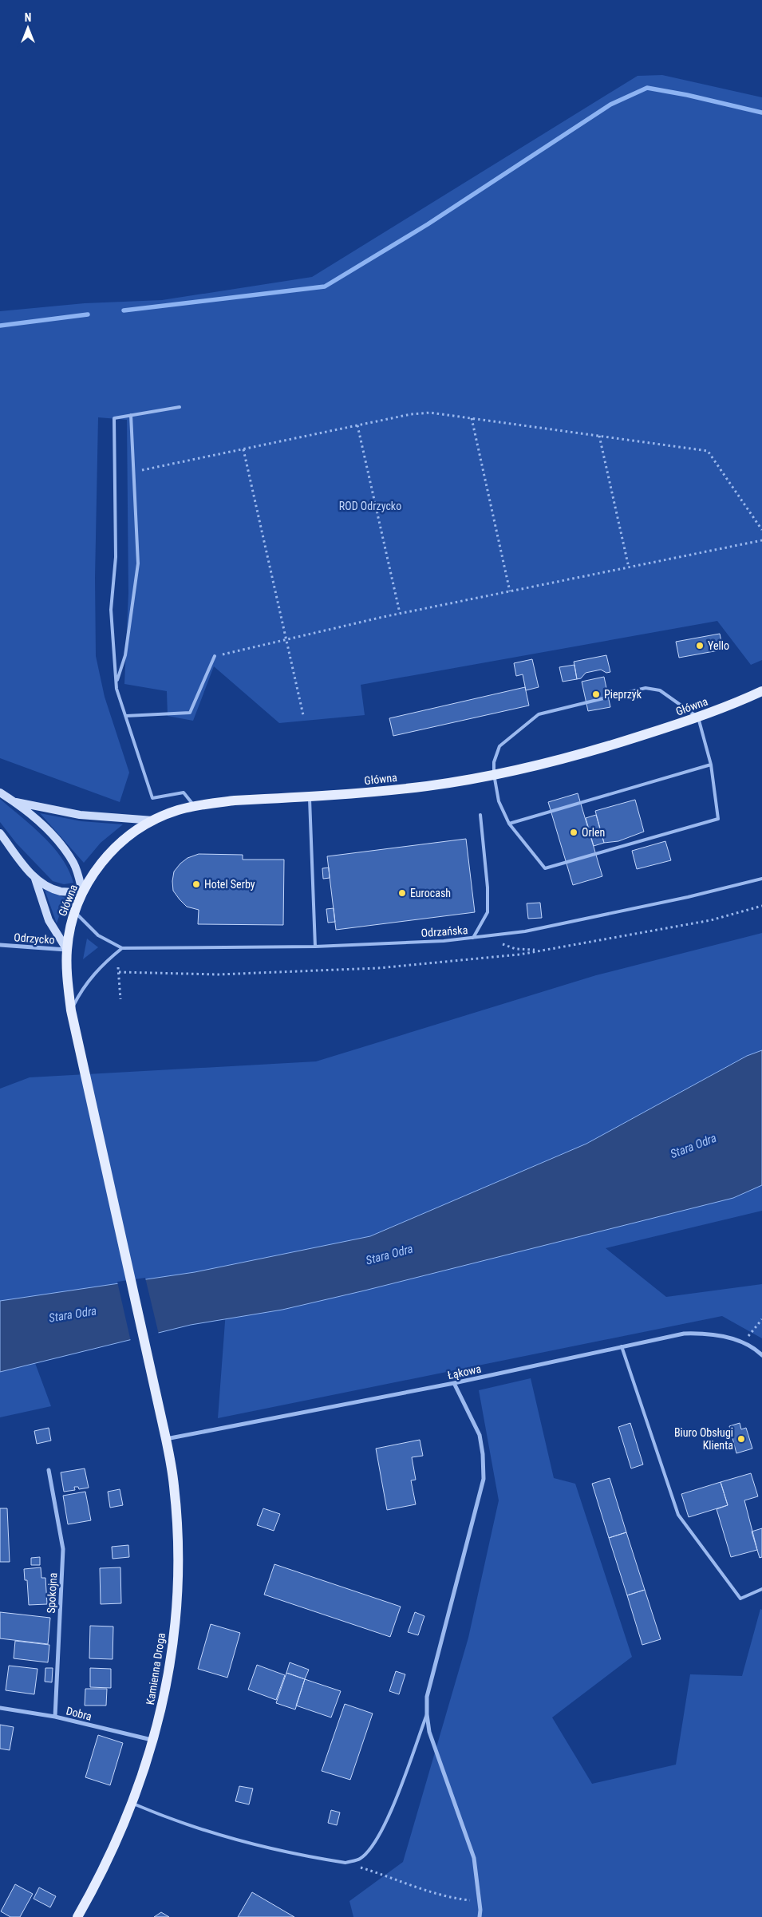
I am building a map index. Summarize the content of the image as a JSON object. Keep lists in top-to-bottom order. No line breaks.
{"streets":{"main road":["Główna","Kamienna Droga"],"street":["Odrzycko","Łąkowa","Spokojna","Dobra"],"lane":["Odrzańska"]},"crossings":[["Główna","Odrzańska"],["Główna","Odrzycko"],["Główna","Kamienna Droga"],["Łąkowa","Kamienna Droga"],["Spokojna","Dobra"],["Kamienna Droga","Dobra"]],"water":["Stara Odra"],"parks":["ROD Odrzycko"],"places":["Yello","Pieprzyk","Orlen","Hotel Serby","Eurocash","Biuro Obsługi Klienta"],"north":"top"}
